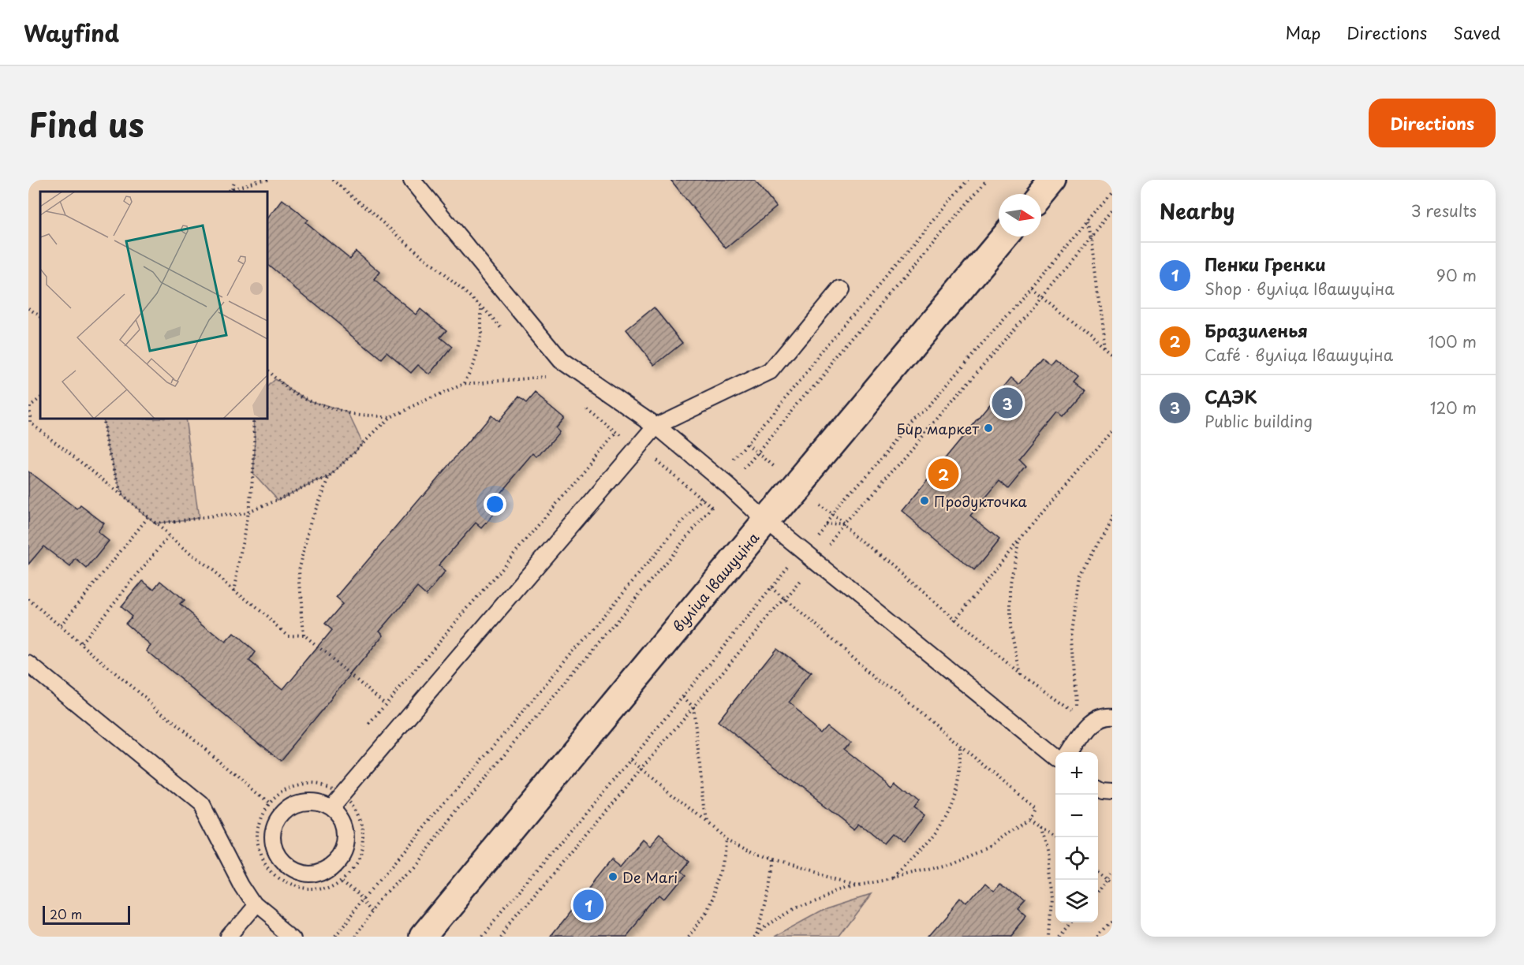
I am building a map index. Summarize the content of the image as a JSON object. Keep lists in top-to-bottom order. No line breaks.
{"streets":{"street":["вуліца Івашуціна"]},"places":["Бир маркет","Продукточка","De Mari"],"scale_bar":"20 m","north":"right","page":{"header":"Wayfind","nav":["Map","Directions","Saved"],"title":"Find us","buttons":"Directions","heading":["Nearby","3 results"],"list":[{"mark":"1","name":"Пенки Гренки","note":"Shop · вуліца Івашуціна","value":"90 m"},{"mark":"2","name":"Бразиленья","note":"Café · вуліца Івашуціна","value":"100 m"},{"mark":"3","name":"СДЭК","note":"Public building","value":"120 m"}],"pins":["3","2","1"],"map_buttons":["+","−"],"scale":"20 m"}}
